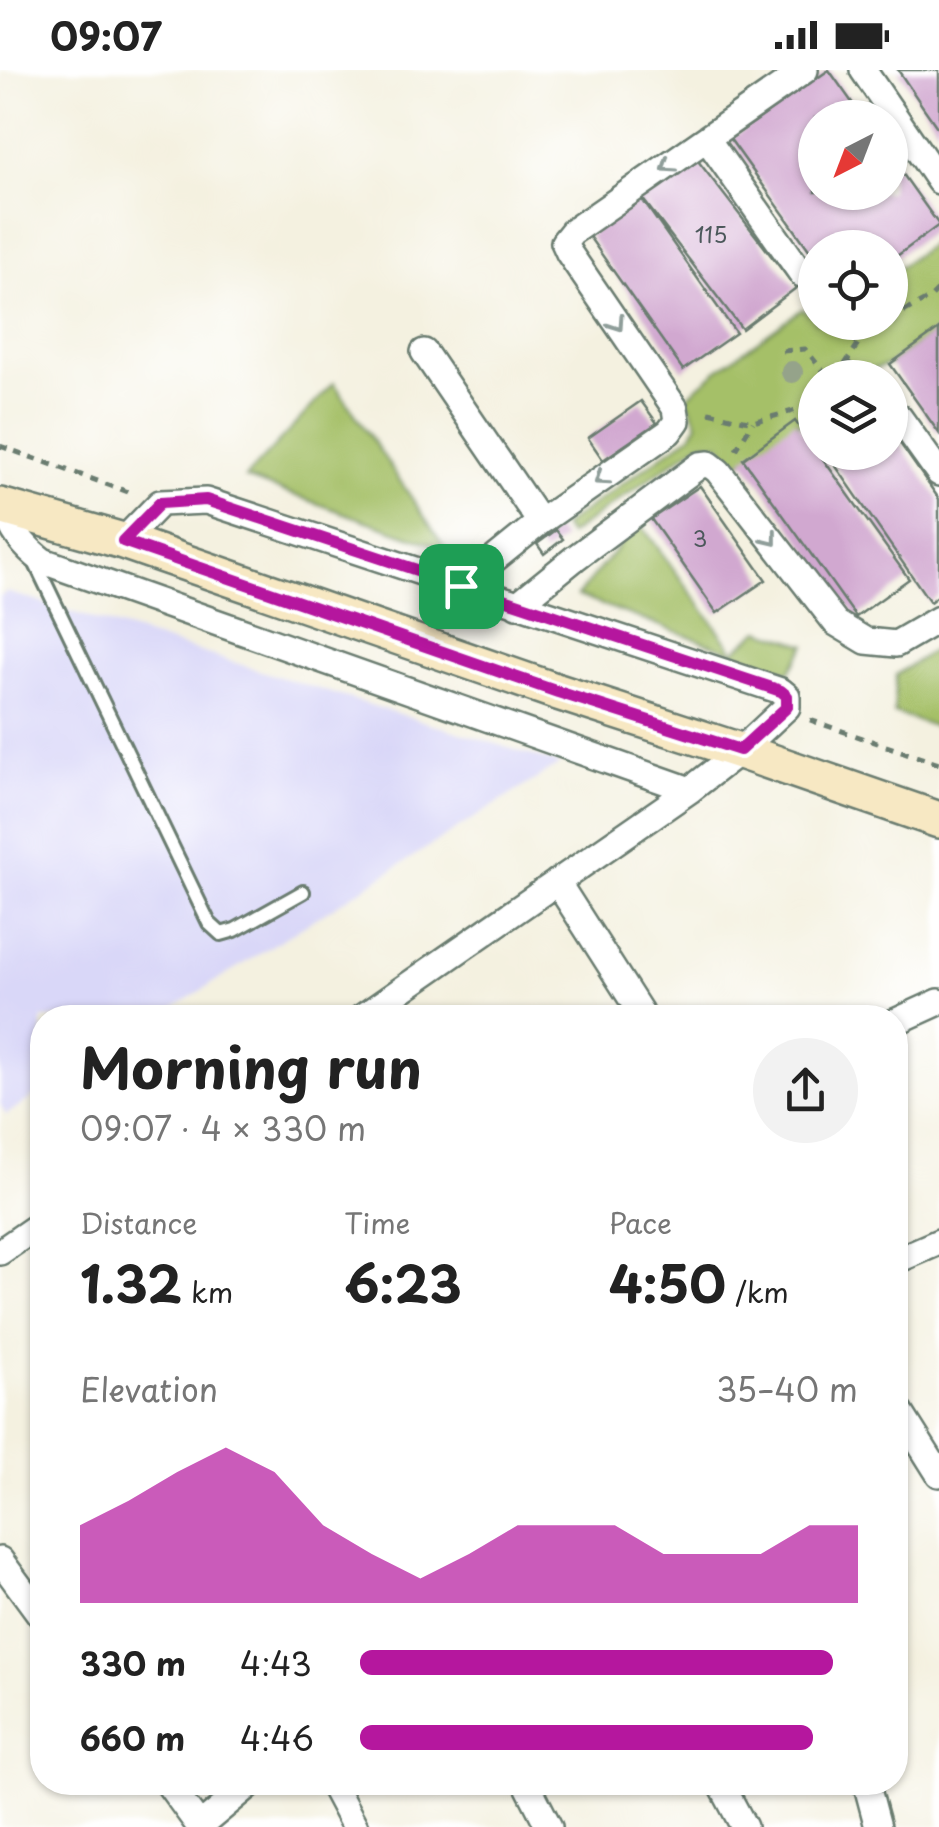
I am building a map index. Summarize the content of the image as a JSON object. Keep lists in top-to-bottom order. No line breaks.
{"house_numbers":["115","3"],"north":"bottom left","page":{"status":"09:07","heading":["Morning run","09:07 · 4 × 330 m"],"stats":[["Distance","1.32 km"],["Time","6:23"],["Pace","4:50 /km"]],"chart":["Elevation","35–40 m"],"list":[{"name":"330 m","note":"4:43"},{"name":"660 m","note":"4:46"}]}}
